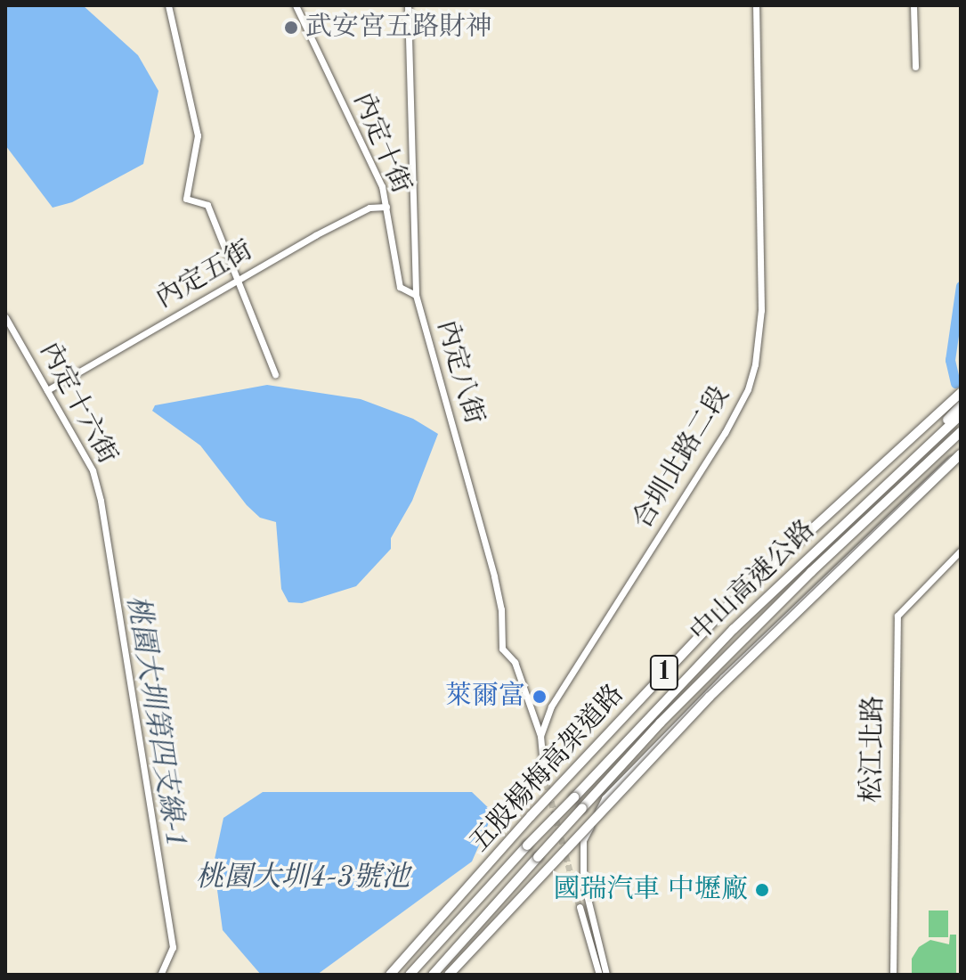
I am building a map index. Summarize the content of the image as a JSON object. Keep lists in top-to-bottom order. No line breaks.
{"streets":{"highway":["中山高速公路","1","五股楊梅高架道路"],"street":["內定十街","內定五街","內定八街","內定十六街","合圳北路二段","松江北路"]},"crossings":[["內定十街","內定五街"],["內定十街","內定八街"],["內定五街","內定十六街"],["內定八街","合圳北路二段"]],"water":["桃園大圳第四支線-1","桃園大圳4-3號池"],"places":["武安宮五路財神","萊爾富","國瑞汽車 中壢廠"]}
